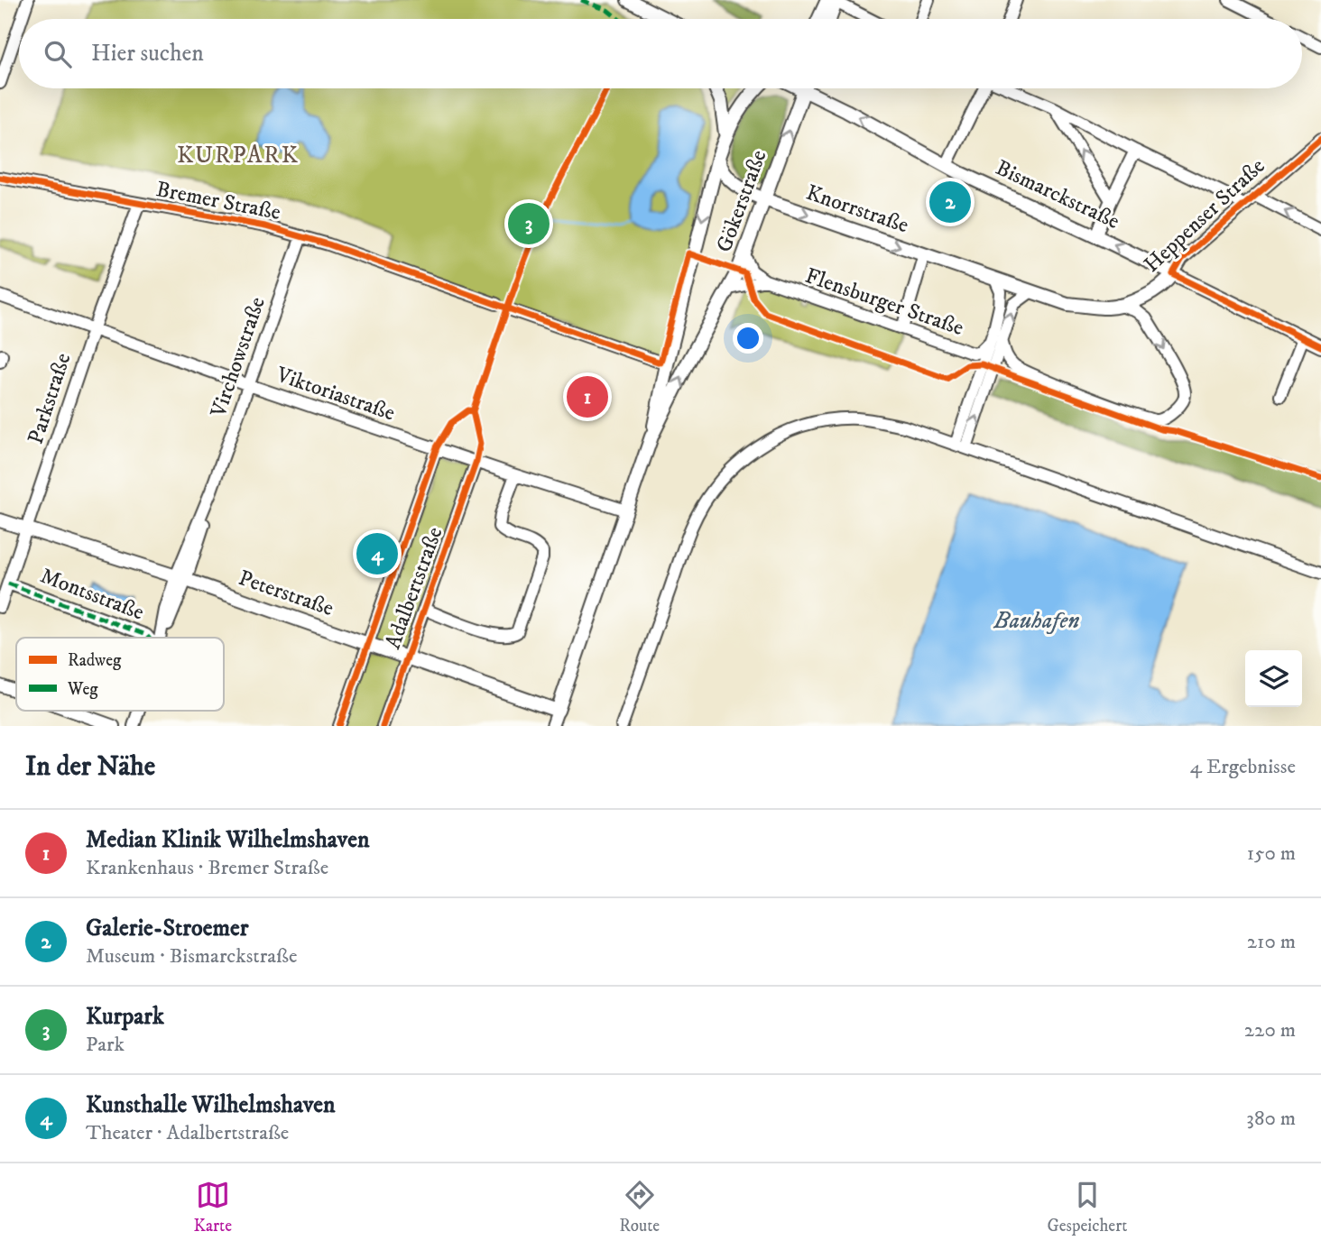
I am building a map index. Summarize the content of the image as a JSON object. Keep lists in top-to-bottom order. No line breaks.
{"streets":{"main road":["Bismarckstraße","Gökerstraße","Knorrstraße","Heppenser Straße","Peterstraße"],"street":["Bremer Straße","Flensburger Straße","Virchowstraße","Viktoriastraße","Parkstraße","Adalbertstraße","Montsstraße"]},"crossings":[["Bismarckstraße","Gökerstraße"],["Bismarckstraße","Heppenser Straße"],["Bremer Straße","Virchowstraße"],["Bremer Straße","Parkstraße"],["Gökerstraße","Knorrstraße"],["Gökerstraße","Viktoriastraße"],["Gökerstraße","Peterstraße"],["Knorrstraße","Heppenser Straße"],["Virchowstraße","Viktoriastraße"],["Virchowstraße","Peterstraße"],["Viktoriastraße","Parkstraße"],["Viktoriastraße","Adalbertstraße"],["Parkstraße","Peterstraße"],["Parkstraße","Montsstraße"],["Adalbertstraße","Peterstraße"]],"one_way":["Bismarckstraße","Knorrstraße"],"districts":["KURPARK"],"water":["Bauhafen"],"legend":["Radweg","Weg"],"page":{"search":"Hier suchen","pins":["2","3","1","4"],"heading":["In der Nähe","4 Ergebnisse"],"list":[{"mark":"1","name":"Median Klinik Wilhelmshaven","note":"Krankenhaus · Bremer Straße","value":"150 m"},{"mark":"2","name":"Galerie-Stroemer","note":"Museum · Bismarckstraße","value":"210 m"},{"mark":"3","name":"Kurpark","note":"Park","value":"220 m"},{"mark":"4","name":"Kunsthalle Wilhelmshaven","note":"Theater · Adalbertstraße","value":"380 m"}],"nav":["Karte","Route","Gespeichert"]}}
